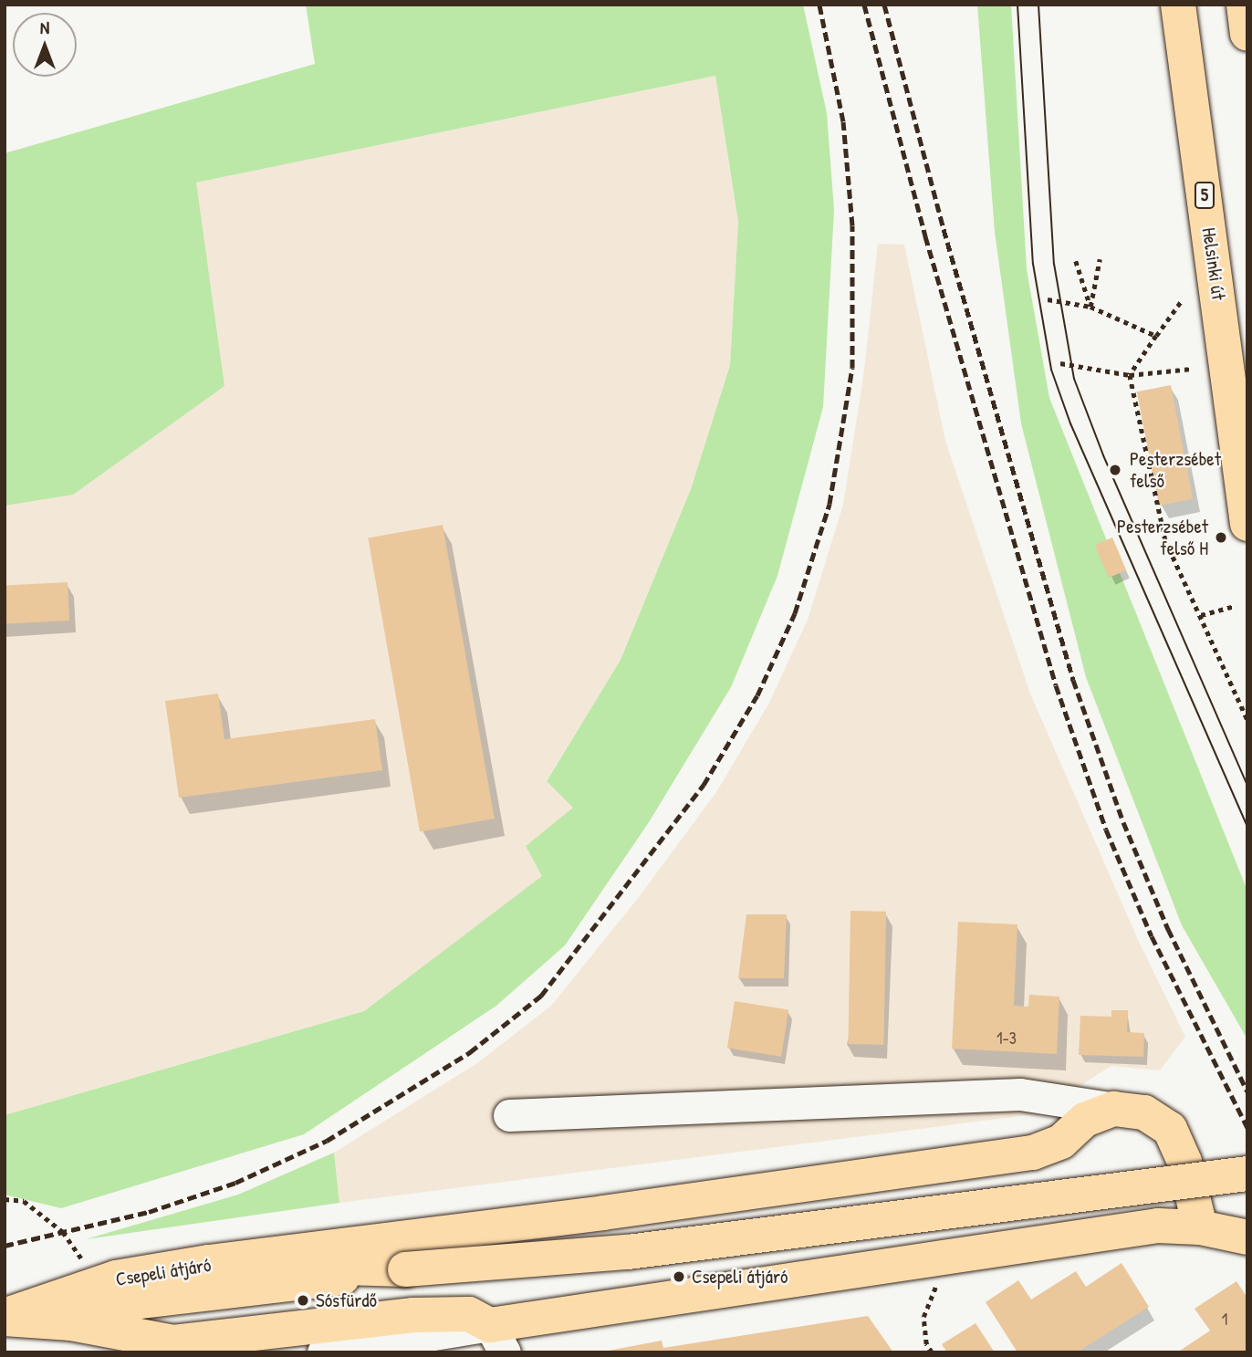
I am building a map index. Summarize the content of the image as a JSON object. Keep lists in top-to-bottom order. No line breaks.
{"streets":{"main road":["5","Helsinki út","Csepeli átjáró"]},"places":["Pesterzsébet felső","Pesterzsébet felső H","Csepeli átjáró","Sósfürdő"],"house_numbers":["1-3","1"],"north":"top"}
